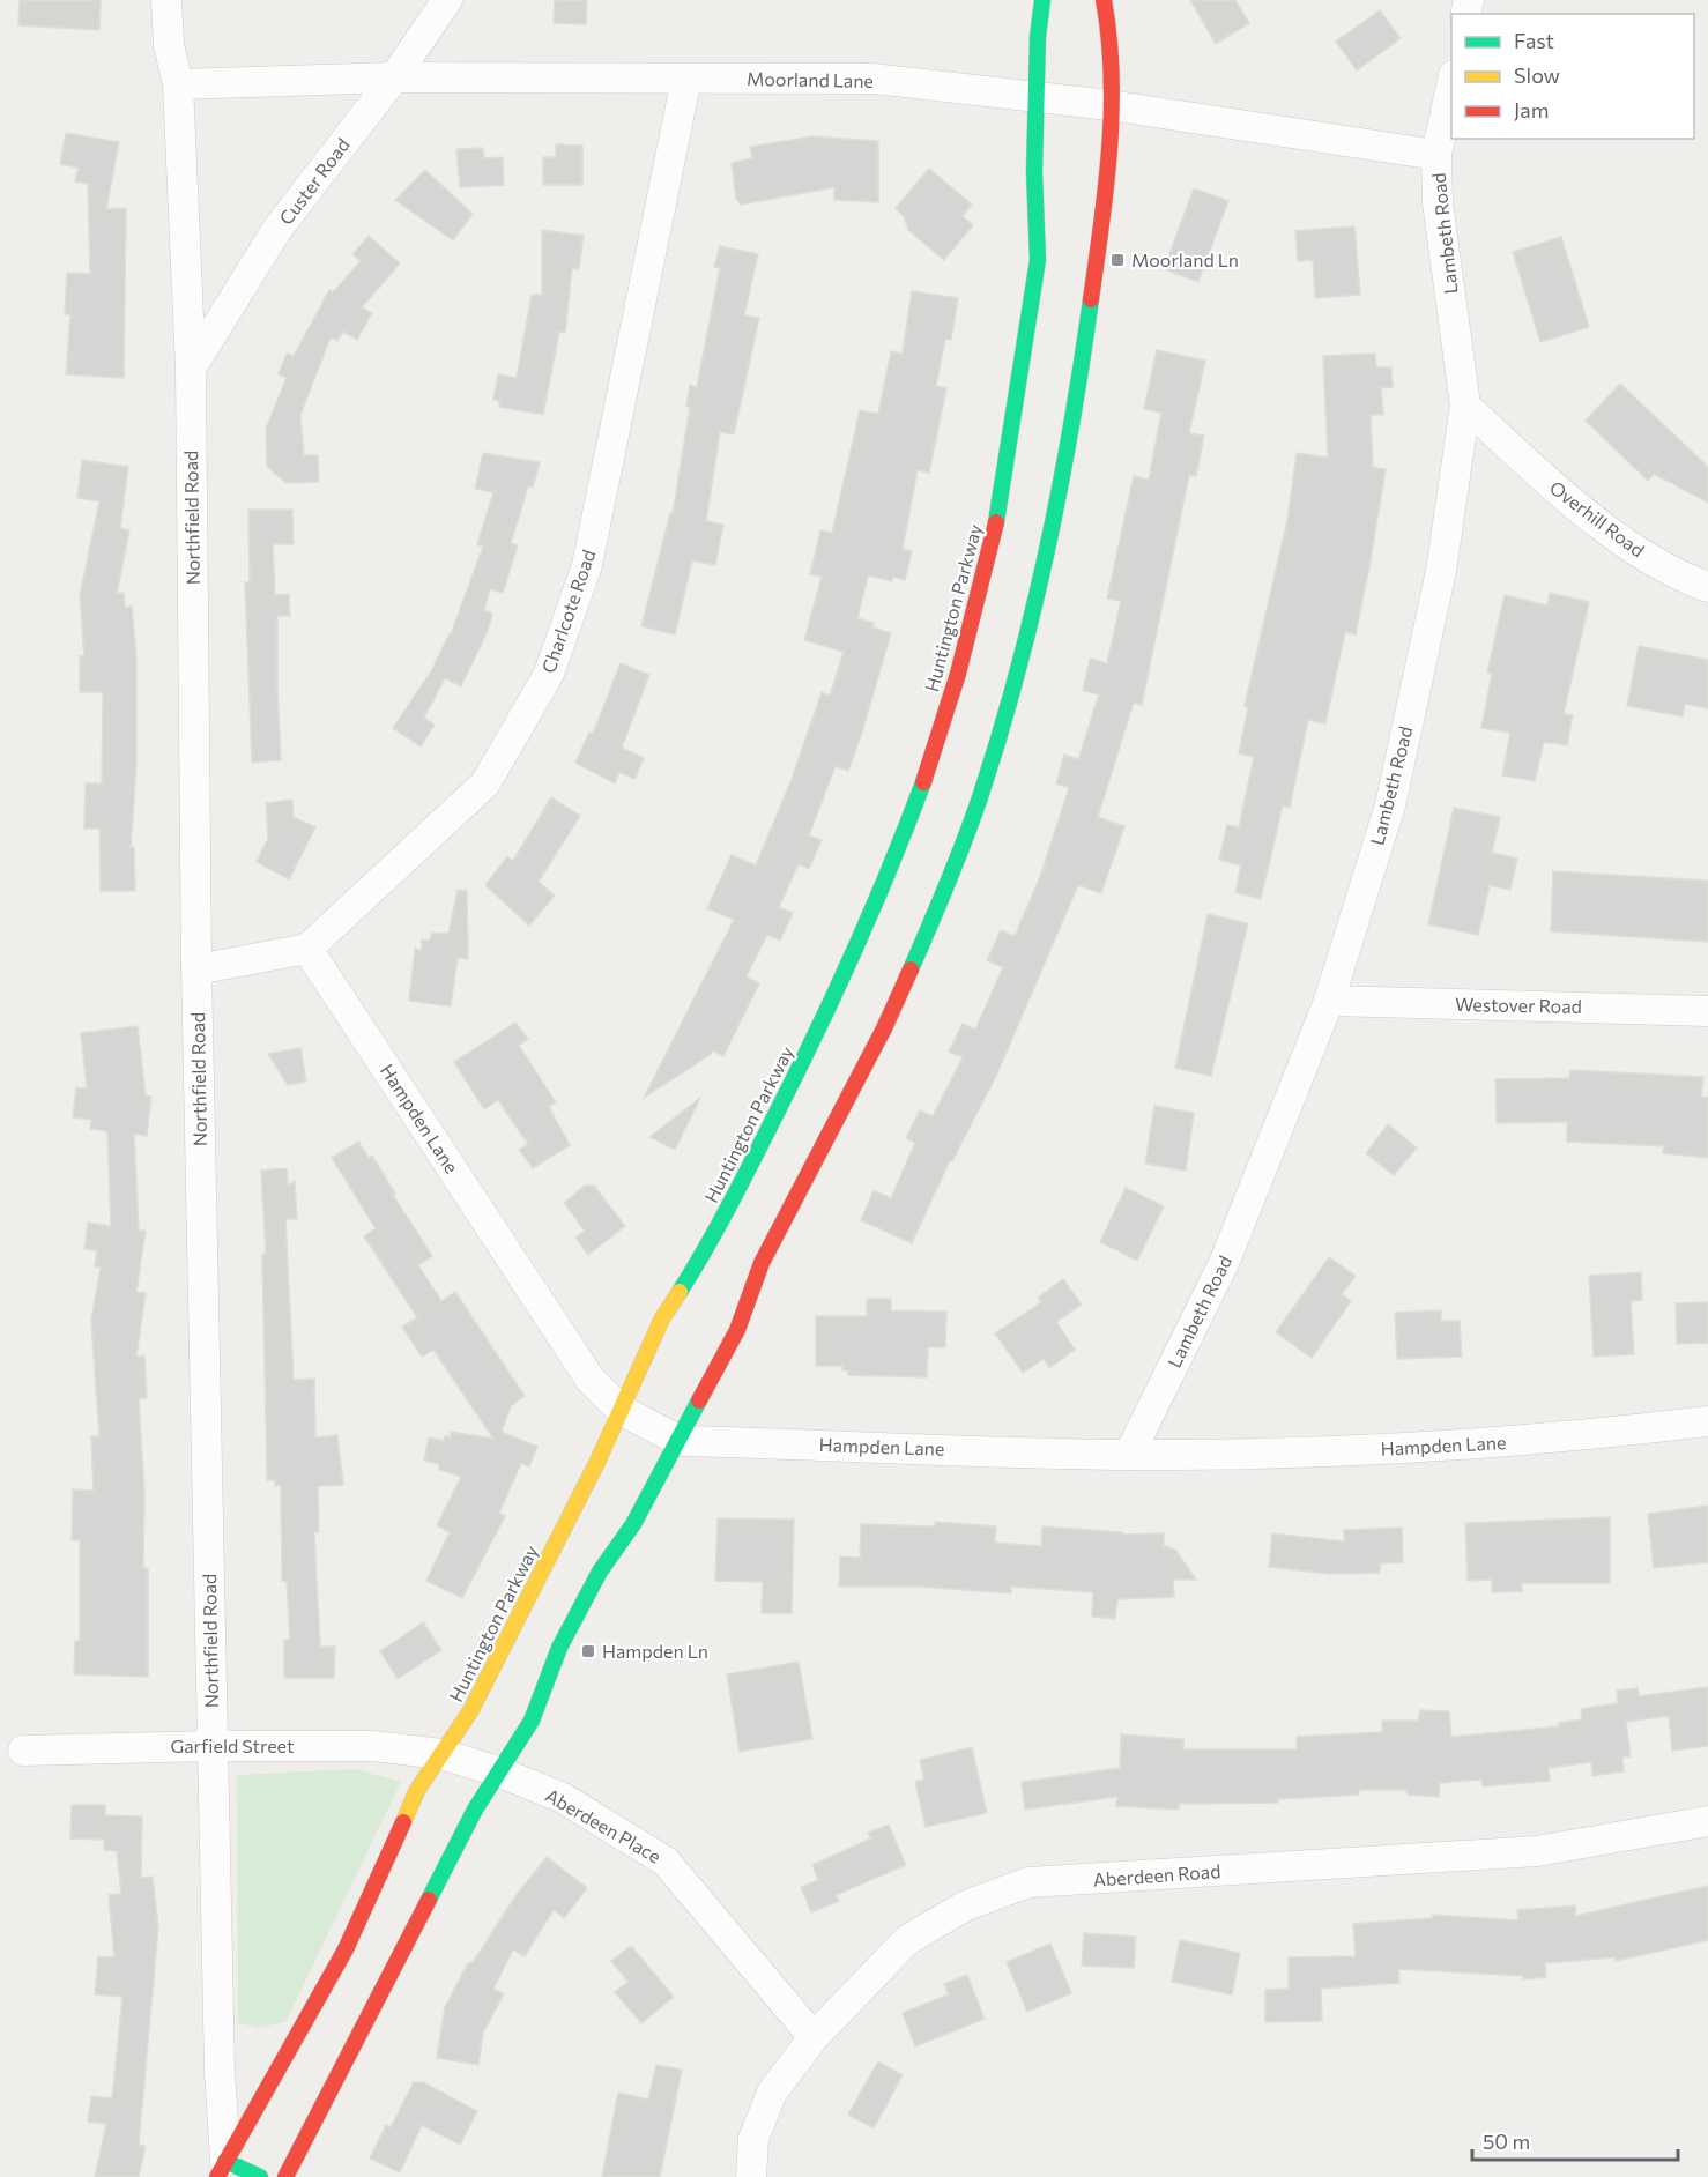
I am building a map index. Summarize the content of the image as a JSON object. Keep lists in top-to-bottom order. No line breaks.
{"streets":{"street":["Moorland Lane","Custer Road","Lambeth Road","Northfield Road","Overhill Road","Huntington Parkway","Charlcote Road","Westover Road","Hampden Lane","Garfield Street","Aberdeen Place","Aberdeen Road"]},"crossings":[["Moorland Lane","Custer Road"],["Moorland Lane","Lambeth Road"],["Moorland Lane","Northfield Road"],["Moorland Lane","Huntington Parkway"],["Moorland Lane","Charlcote Road"],["Custer Road","Northfield Road"],["Lambeth Road","Overhill Road"],["Lambeth Road","Westover Road"],["Lambeth Road","Hampden Lane"],["Northfield Road","Huntington Parkway"],["Northfield Road","Garfield Street"],["Huntington Parkway","Hampden Lane"],["Huntington Parkway","Garfield Street"],["Huntington Parkway","Aberdeen Place"],["Charlcote Road","Hampden Lane"],["Garfield Street","Aberdeen Place"],["Aberdeen Place","Aberdeen Road"]],"places":{"transit":["Moorland Ln","Hampden Ln"]},"legend":["Fast","Slow","Jam"],"scale_bar":"50 m"}
